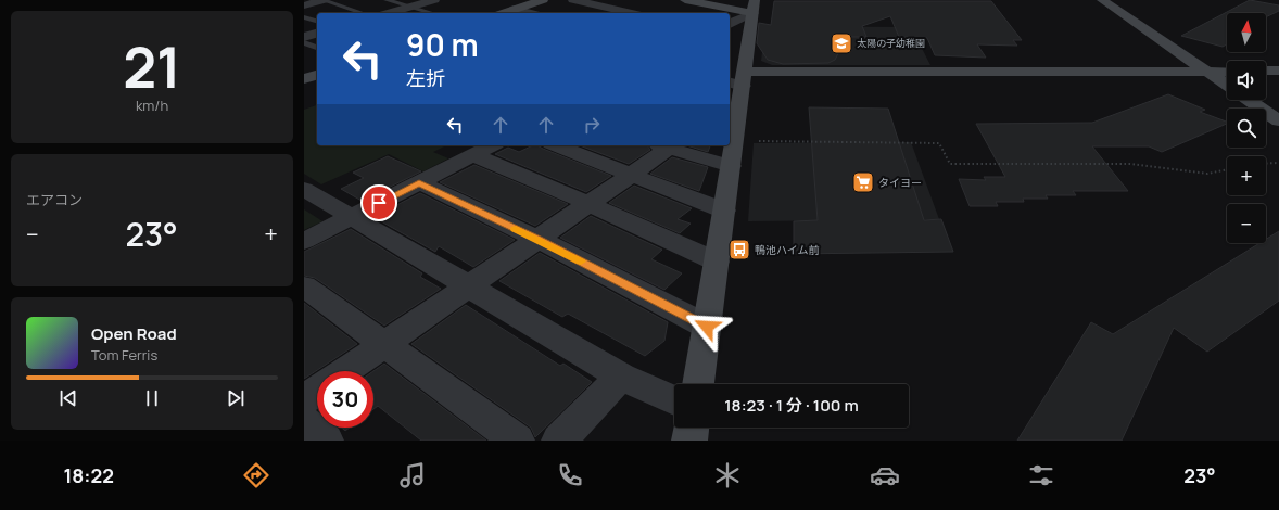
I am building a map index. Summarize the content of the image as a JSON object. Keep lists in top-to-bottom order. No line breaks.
{"places":{"school or university":["太陽の子幼稚園"],"supermarket":["タイヨー"],"bus stop":["鴨池ハイム前"]},"north":"top","page":{"tile":[["21","km/h"],"エアコン"],"map_buttons":["+","−"],"turn":["90 m","左折"],"heat":["−","23°","+"],"song":["Open Road","Tom Ferris"],"limit":"30","trip":"18:23 · 1 分 · 100 m","tabs":["18:22","23°"]}}
